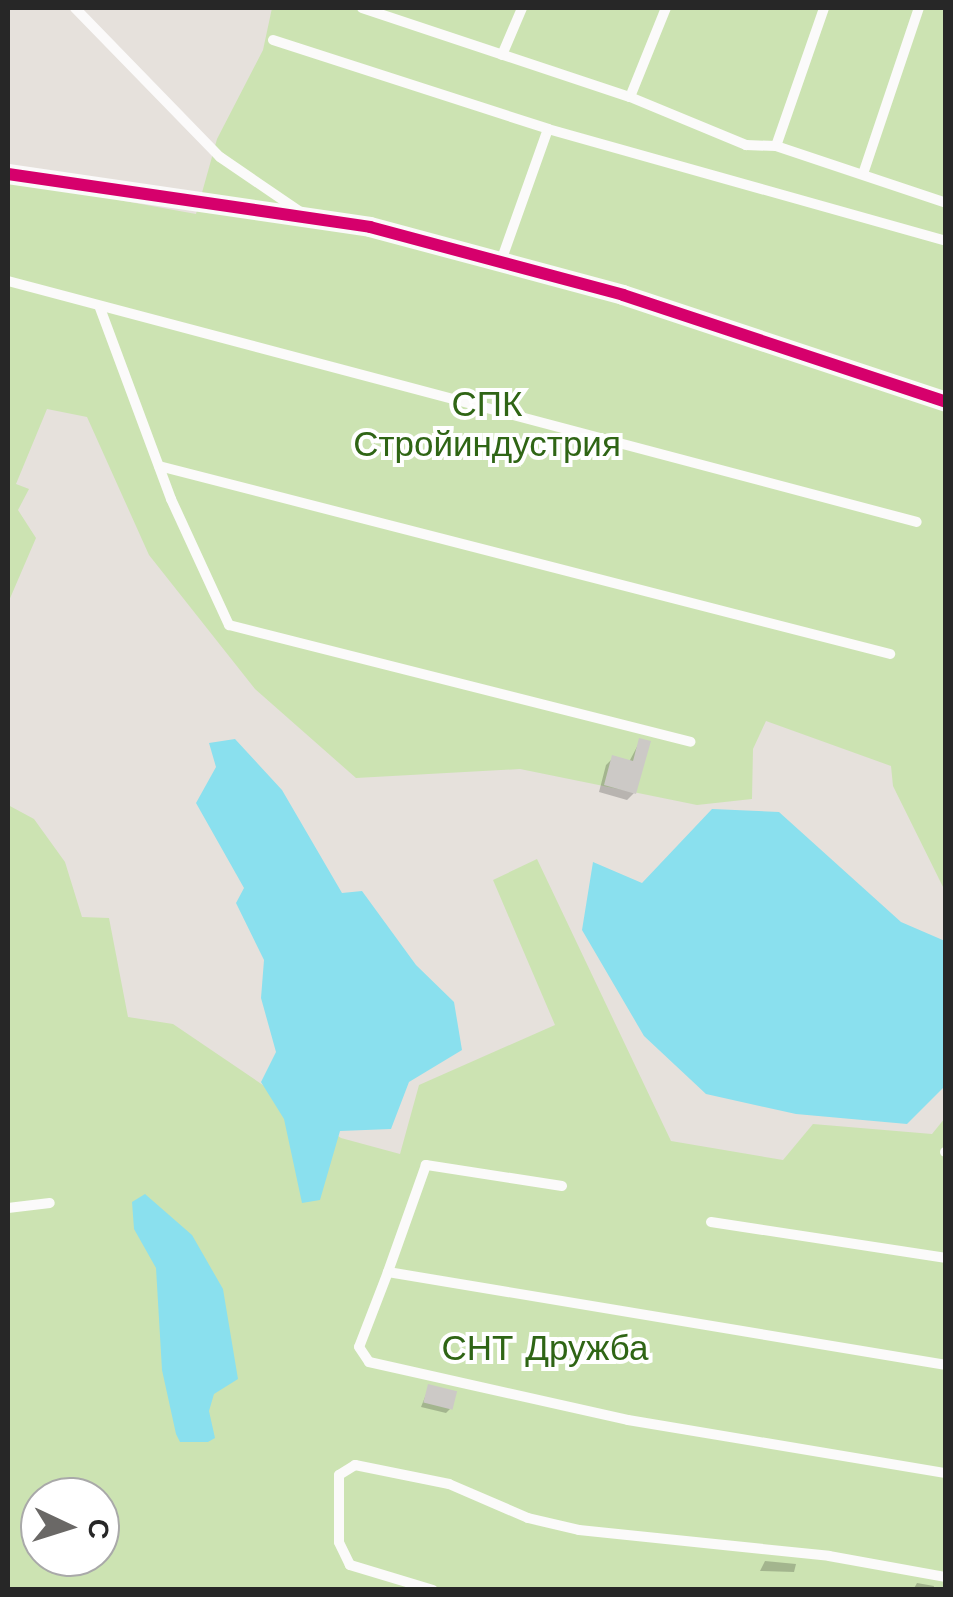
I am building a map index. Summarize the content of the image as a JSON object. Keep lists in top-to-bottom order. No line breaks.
{"parks":["СПК Стройиндустрия","СНТ Дружба"],"north":"right"}
